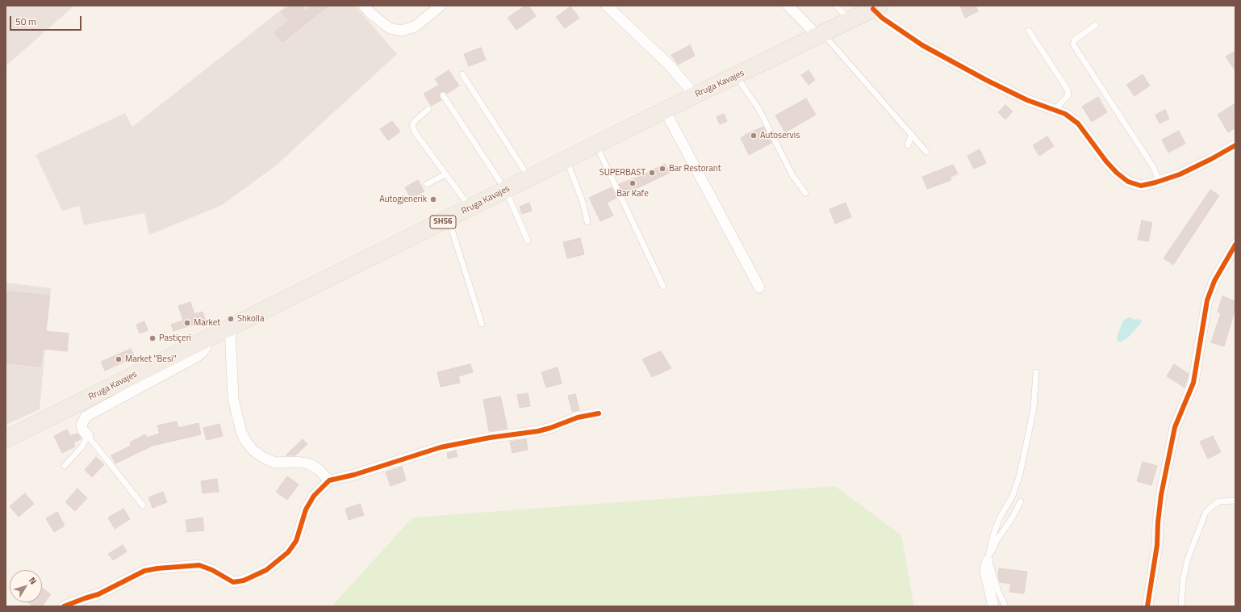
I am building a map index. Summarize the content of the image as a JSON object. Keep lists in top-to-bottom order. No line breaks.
{"streets":{"main road":["Rruga Kavajes","SH56"]},"places":["Autoservis","Bar Restorant","SUPERBAST","Bar Kafe","Autogjenerik","Shkolla","Market","Pastiçeri","Market \"Besi\""],"scale_bar":"50 m","north":"top right"}
